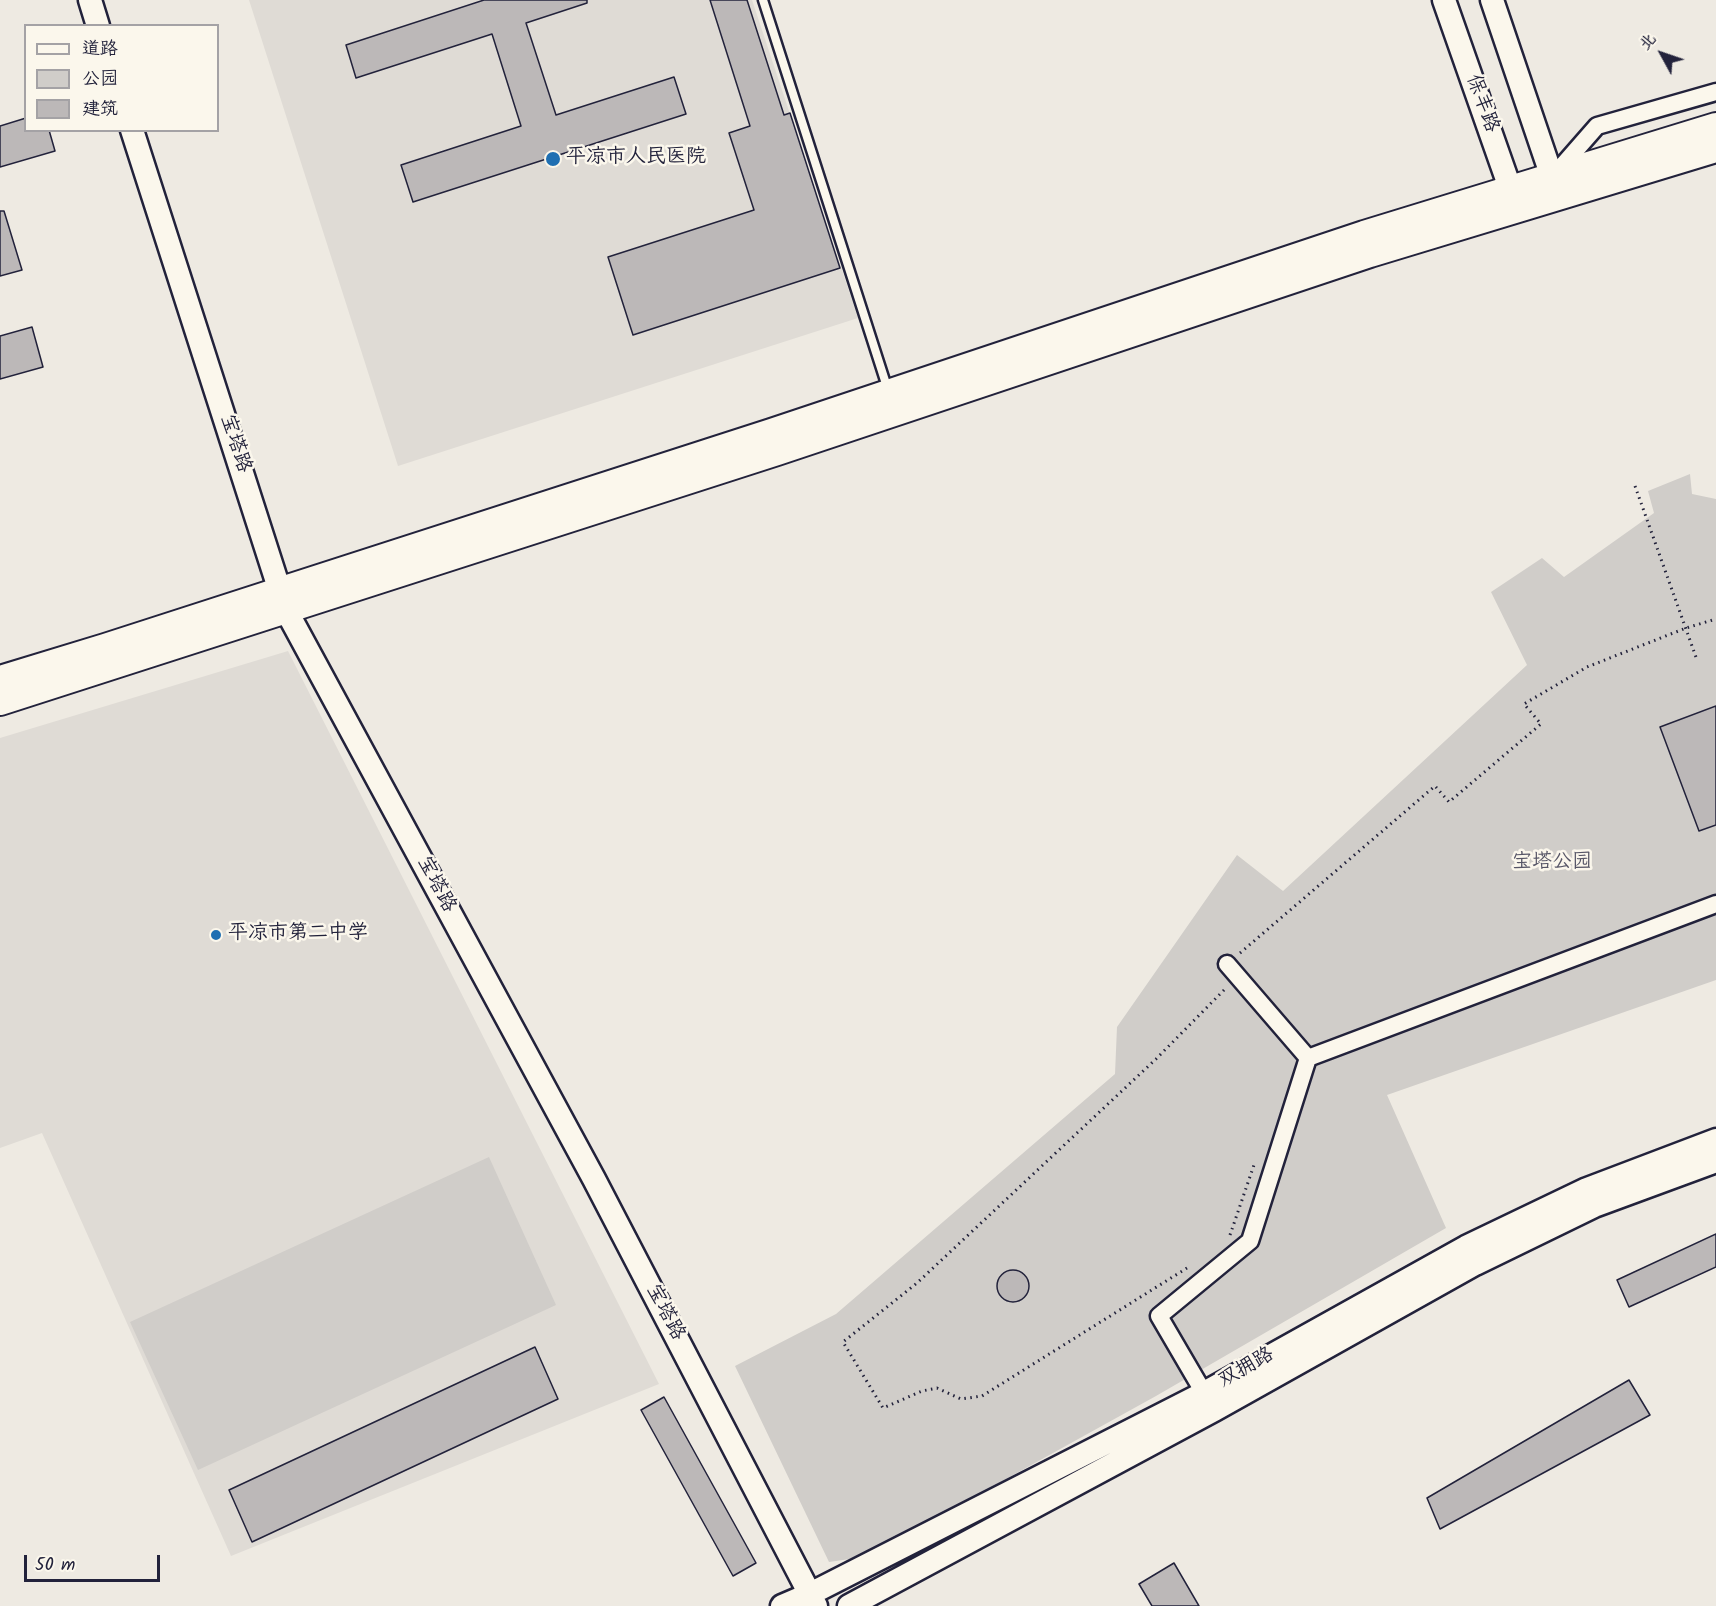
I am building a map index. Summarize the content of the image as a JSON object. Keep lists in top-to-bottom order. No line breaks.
{"streets":{"main road":["保丰路","宝塔路","双拥路"]},"crossings":[["宝塔路","双拥路"]],"parks":["宝塔公园"],"places":["平凉市人民医院","平凉市第二中学"],"legend":["道路","公园","建筑"],"scale_bar":"50 m","north":"top left"}
